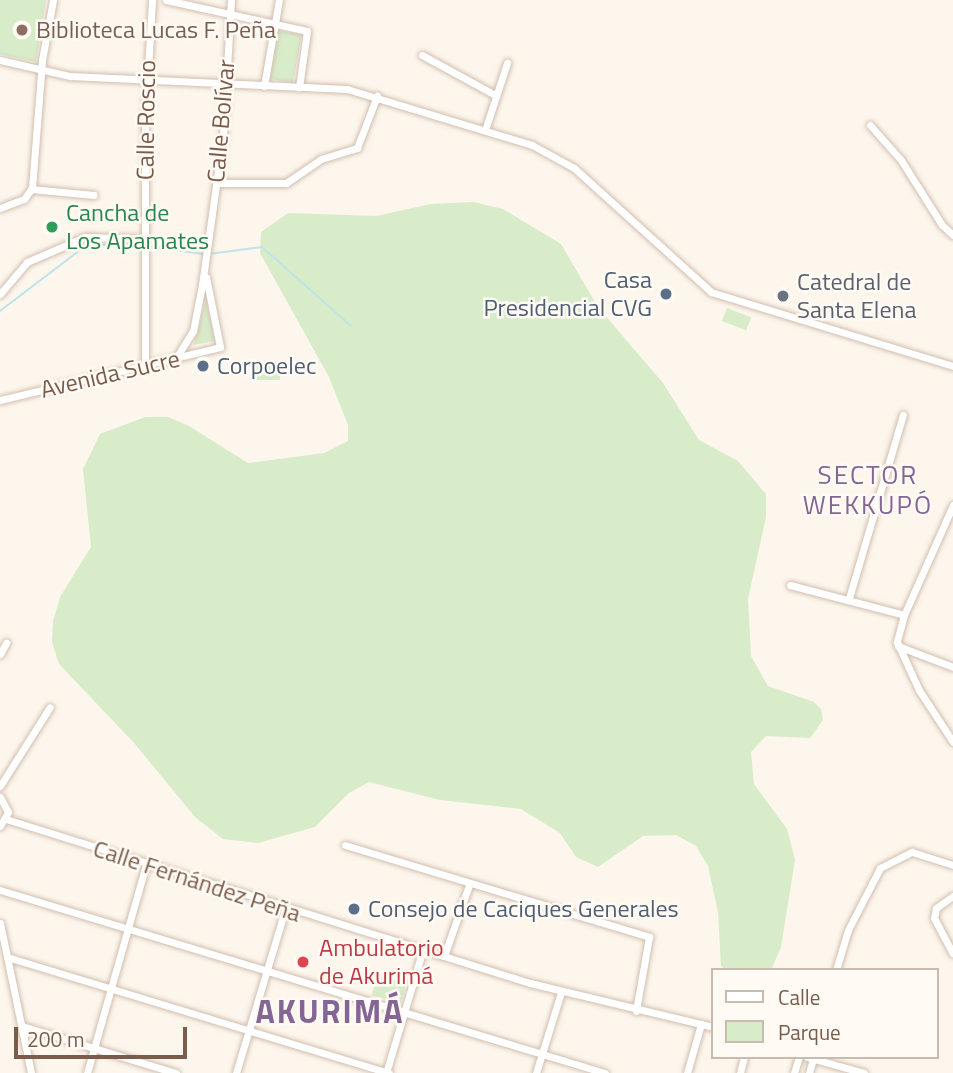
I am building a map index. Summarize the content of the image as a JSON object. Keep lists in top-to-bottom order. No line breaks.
{"streets":{"street":["Calle Roscio","Calle Bolívar","Avenida Sucre","Calle Fernández Peña"]},"crossings":[["Calle Roscio","Avenida Sucre"],["Calle Bolívar","Avenida Sucre"]],"districts":["SECTOR WEKKUPÓ","AKURIMÁ"],"places":["Biblioteca Lucas F. Peña","Cancha de Los Apamates","Casa Presidencial CVG","Catedral de Santa Elena","Corpoelec","Consejo de Caciques Generales","Ambulatorio de Akurimá"],"legend":["Calle","Parque"],"scale_bar":"200 m"}
